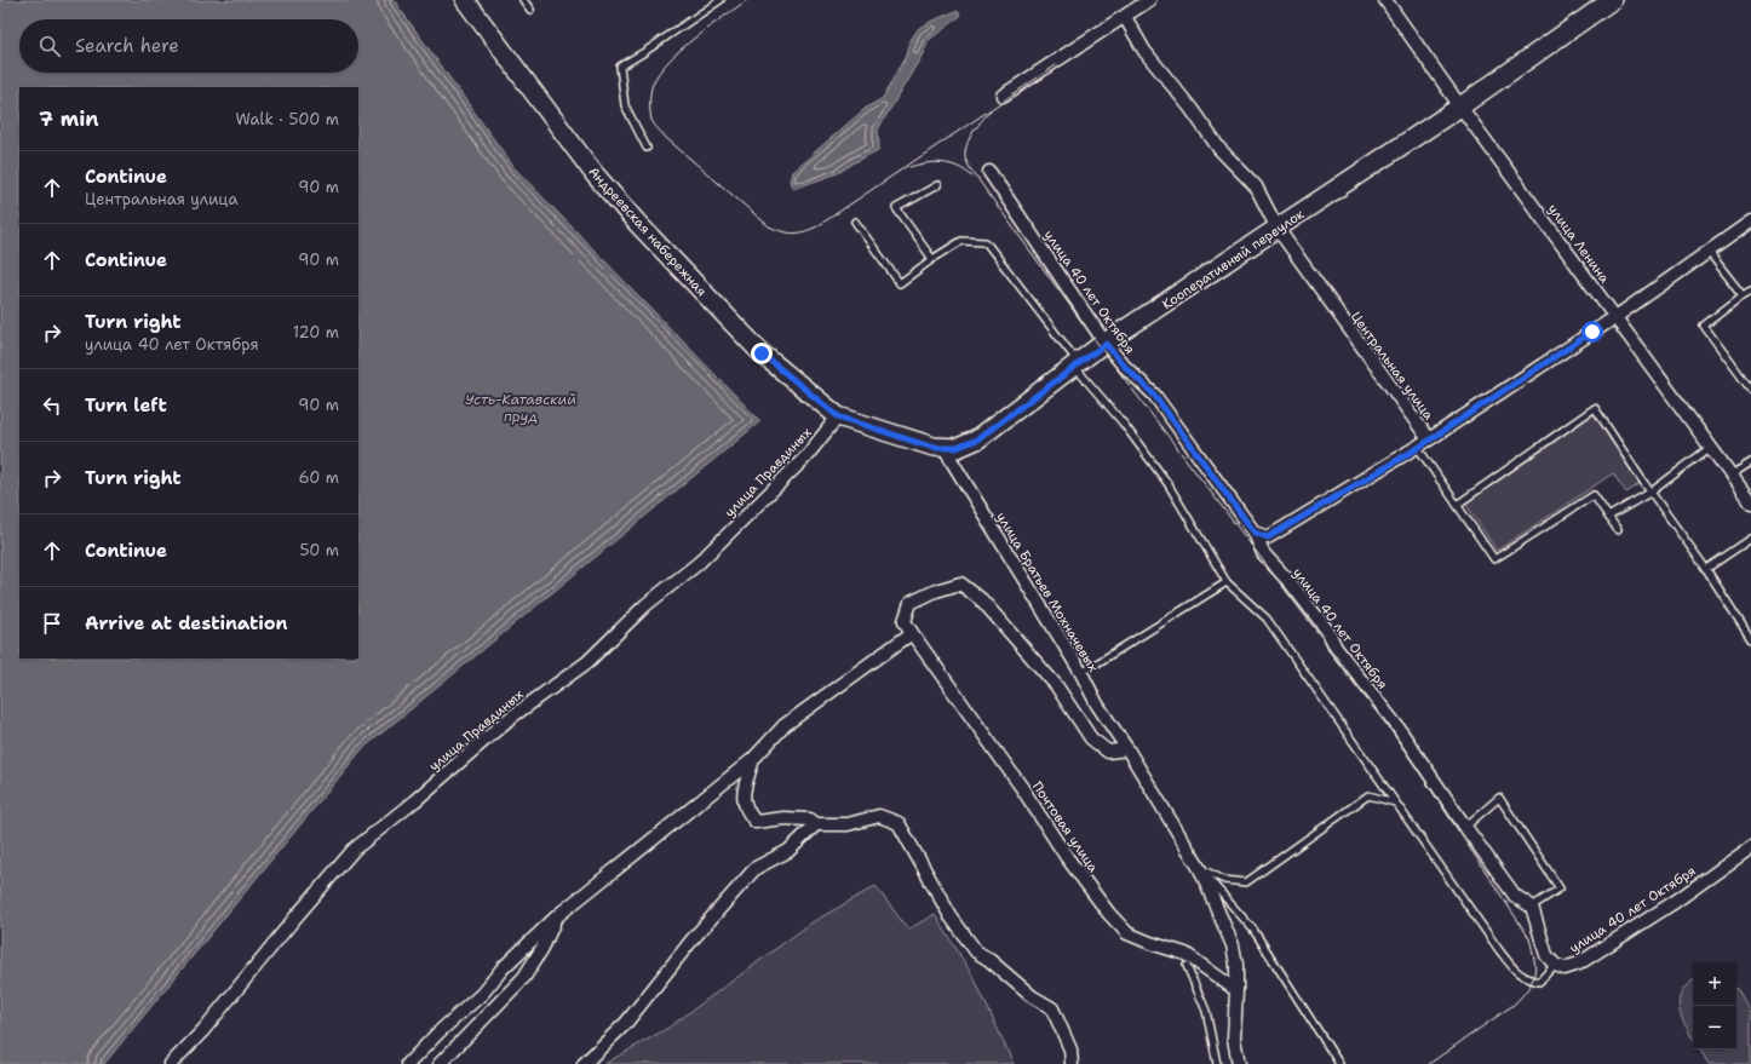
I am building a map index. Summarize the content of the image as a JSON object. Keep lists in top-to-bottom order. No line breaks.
{"streets":{"main road":["Андреевская набережная","Кооперативный переулок"],"street":["улица Ленина","улица 40 лет Октября","Центральная улица","улица Правдиных","улица Братьев Мохначевых","Почтовая улица"]},"crossings":[["Андреевская набережная","Кооперативный переулок"],["Андреевская набережная","улица Правдиных"],["улица Ленина","Кооперативный переулок"],["улица Ленина","Центральная улица"],["Кооперативный переулок","улица 40 лет Октября"],["Кооперативный переулок","Центральная улица"],["Кооперативный переулок","улица Правдиных"],["Кооперативный переулок","улица Братьев Мохначевых"],["улица Братьев Мохначевых","Почтовая улица"]],"water":["Усть-Катавский пруд"],"page":{"search":"Search here","heading":["7 min","Walk · 500 m"],"list":[["Continue","Центральная улица","90 m"],["Continue","90 m"],["Turn right","улица 40 лет Октября","120 m"],["Turn left","90 m"],["Turn right","60 m"],["Continue","50 m"],"Arrive at destination"],"map_buttons":["+","−"]}}
